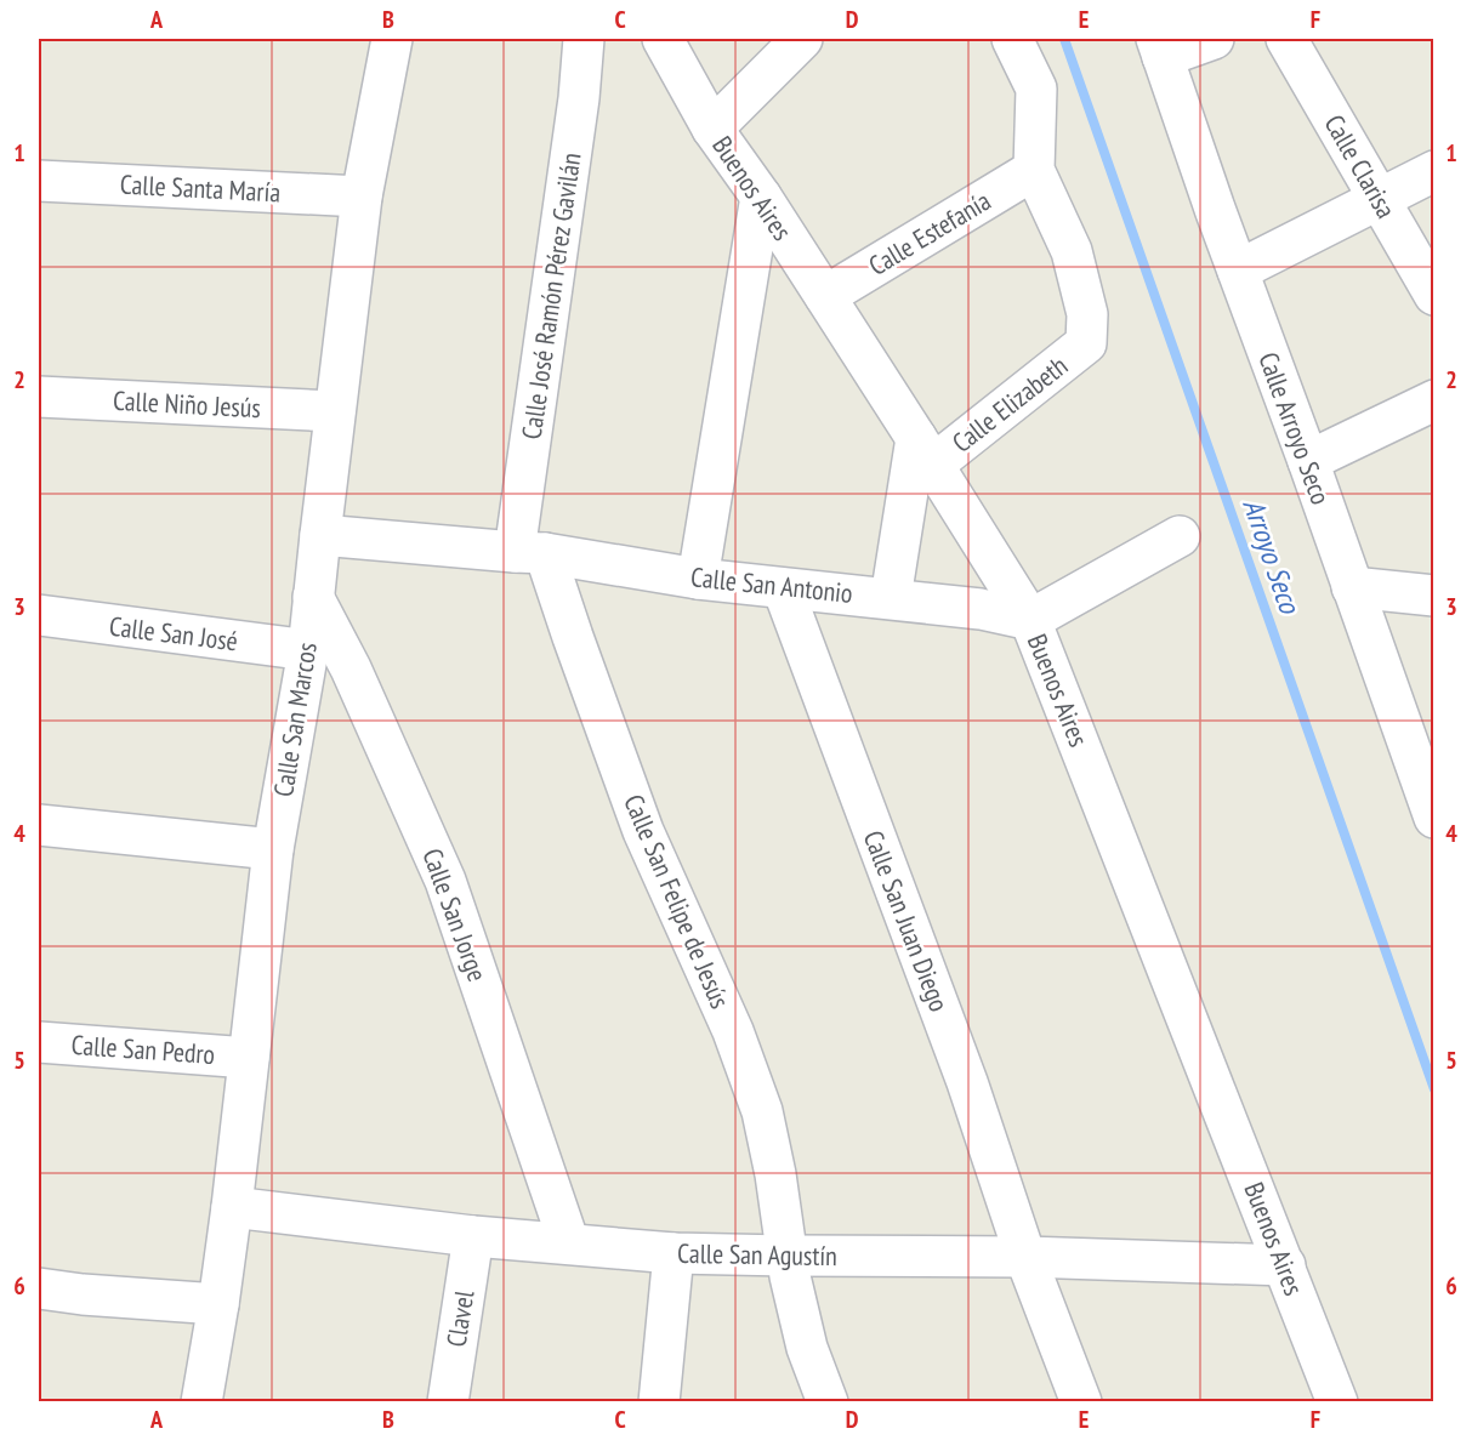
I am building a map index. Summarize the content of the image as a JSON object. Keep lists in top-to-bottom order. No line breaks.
{"streets":{"street":["Calle Clarisa","Calle Santa María","Buenos Aires","Calle Estefanía","Calle José Ramón Pérez Gavilán","Calle Niño Jesús","Calle Elizabeth","Calle Arroyo Seco","Calle San Antonio","Calle San José","Calle San Marcos","Calle San Felipe de Jesús","Calle San Jorge","Calle San Juan Diego","Calle San Pedro","Calle San Agustín","Clavel"]},"crossings":[["Calle Santa María","Calle San Marcos"],["Buenos Aires","Calle Estefanía"],["Buenos Aires","Calle Elizabeth"],["Buenos Aires","Calle San Antonio"],["Buenos Aires","Calle San Agustín"],["Calle Estefanía","Calle Elizabeth"],["Calle José Ramón Pérez Gavilán","Calle San Antonio"],["Calle José Ramón Pérez Gavilán","Calle San Felipe de Jesús"],["Calle Niño Jesús","Calle San Marcos"],["Calle San Antonio","Calle San Marcos"],["Calle San Antonio","Calle San Felipe de Jesús"],["Calle San Antonio","Calle San Juan Diego"],["Calle San José","Calle San Marcos"],["Calle San Marcos","Calle San Jorge"],["Calle San Marcos","Calle San Pedro"],["Calle San Marcos","Calle San Agustín"],["Calle San Felipe de Jesús","Calle San Agustín"],["Calle San Jorge","Calle San Agustín"],["Calle San Juan Diego","Calle San Agustín"],["Calle San Agustín","Clavel"]],"water":["Arroyo Seco"],"grid":{"columns":["A","B","C","D","E","F"],"rows":["1","2","3","4","5","6"]}}
